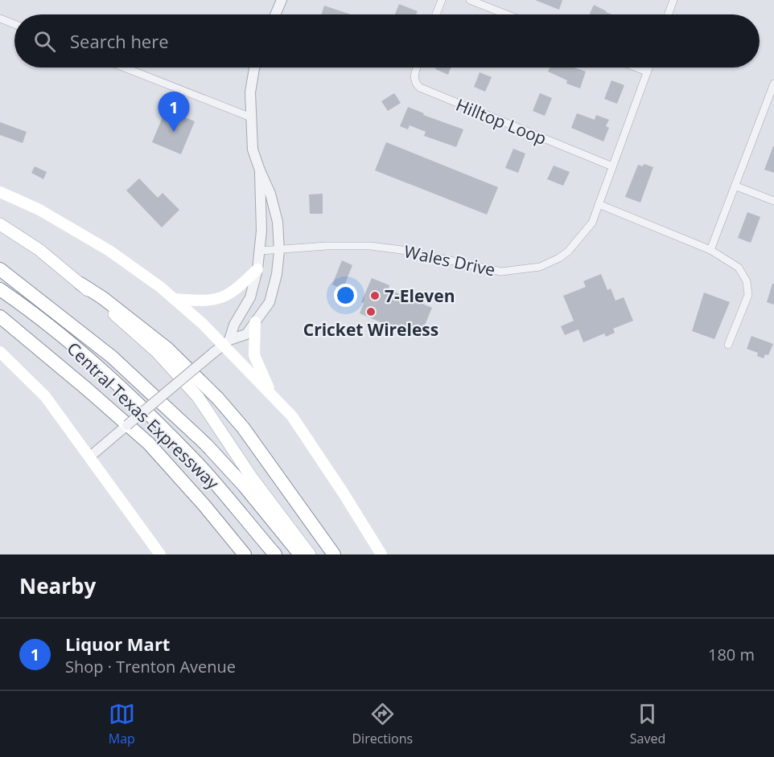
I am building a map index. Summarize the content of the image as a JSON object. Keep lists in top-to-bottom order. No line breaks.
{"streets":{"highway":["Central Texas Expressway"],"street":["Hilltop Loop","Wales Drive"]},"crossings":[["Hilltop Loop","Wales Drive"]],"places":["7-Eleven","Cricket Wireless"],"page":{"search":"Search here","pins":"1","heading":"Nearby","list":[{"mark":"1","name":"Liquor Mart","note":"Shop · Trenton Avenue","value":"180 m"}],"nav":["Map","Directions","Saved"]}}
